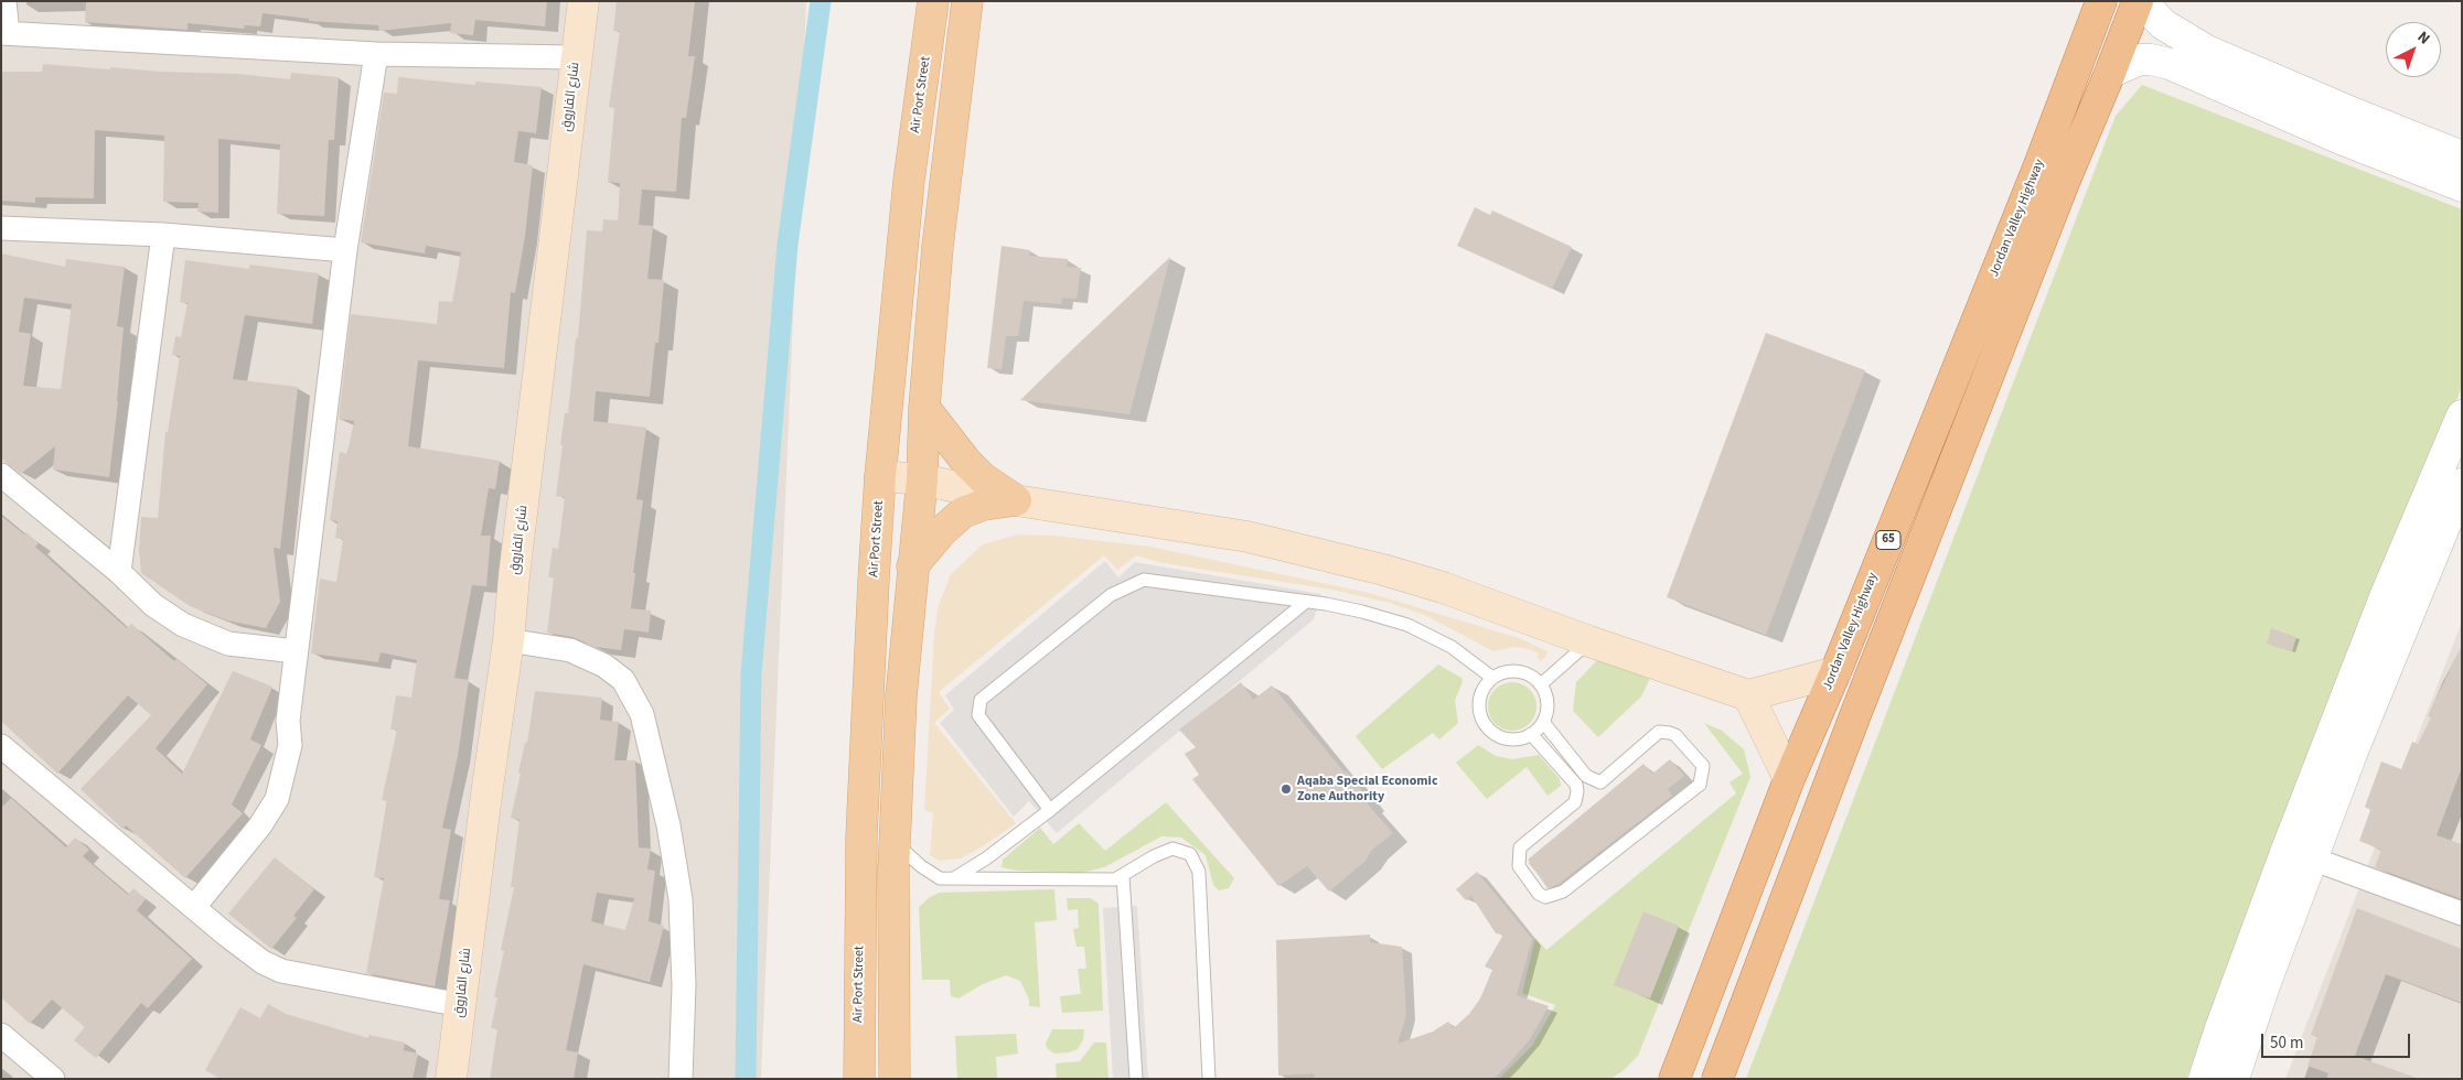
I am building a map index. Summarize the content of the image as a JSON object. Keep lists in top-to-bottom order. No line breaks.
{"streets":{"highway":["Jordan Valley Highway","65"],"main road":["Air Port Street","شارع الفاروق"]},"places":["Aqaba Special Economic Zone Authority"],"scale_bar":"50 m","north":"top right"}
